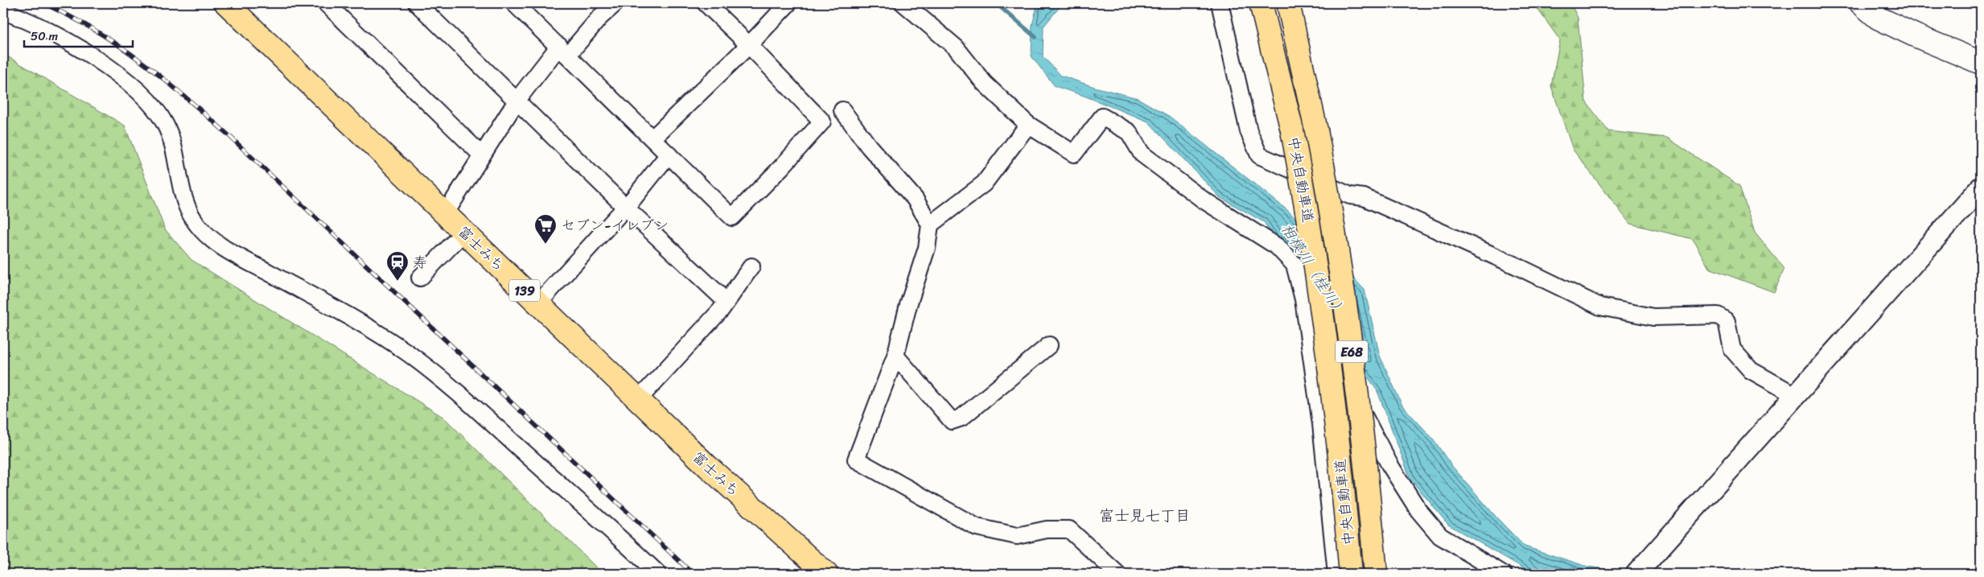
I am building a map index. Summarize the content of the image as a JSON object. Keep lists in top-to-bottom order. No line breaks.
{"streets":{"highway":["中央自動車道","富士みち","139","E68"]},"districts":["富士見七丁目"],"water":["相模川（桂川）"],"places":{"supermarket":["セブン-イレブン"],"station":["寿"]},"scale_bar":"50 m"}
